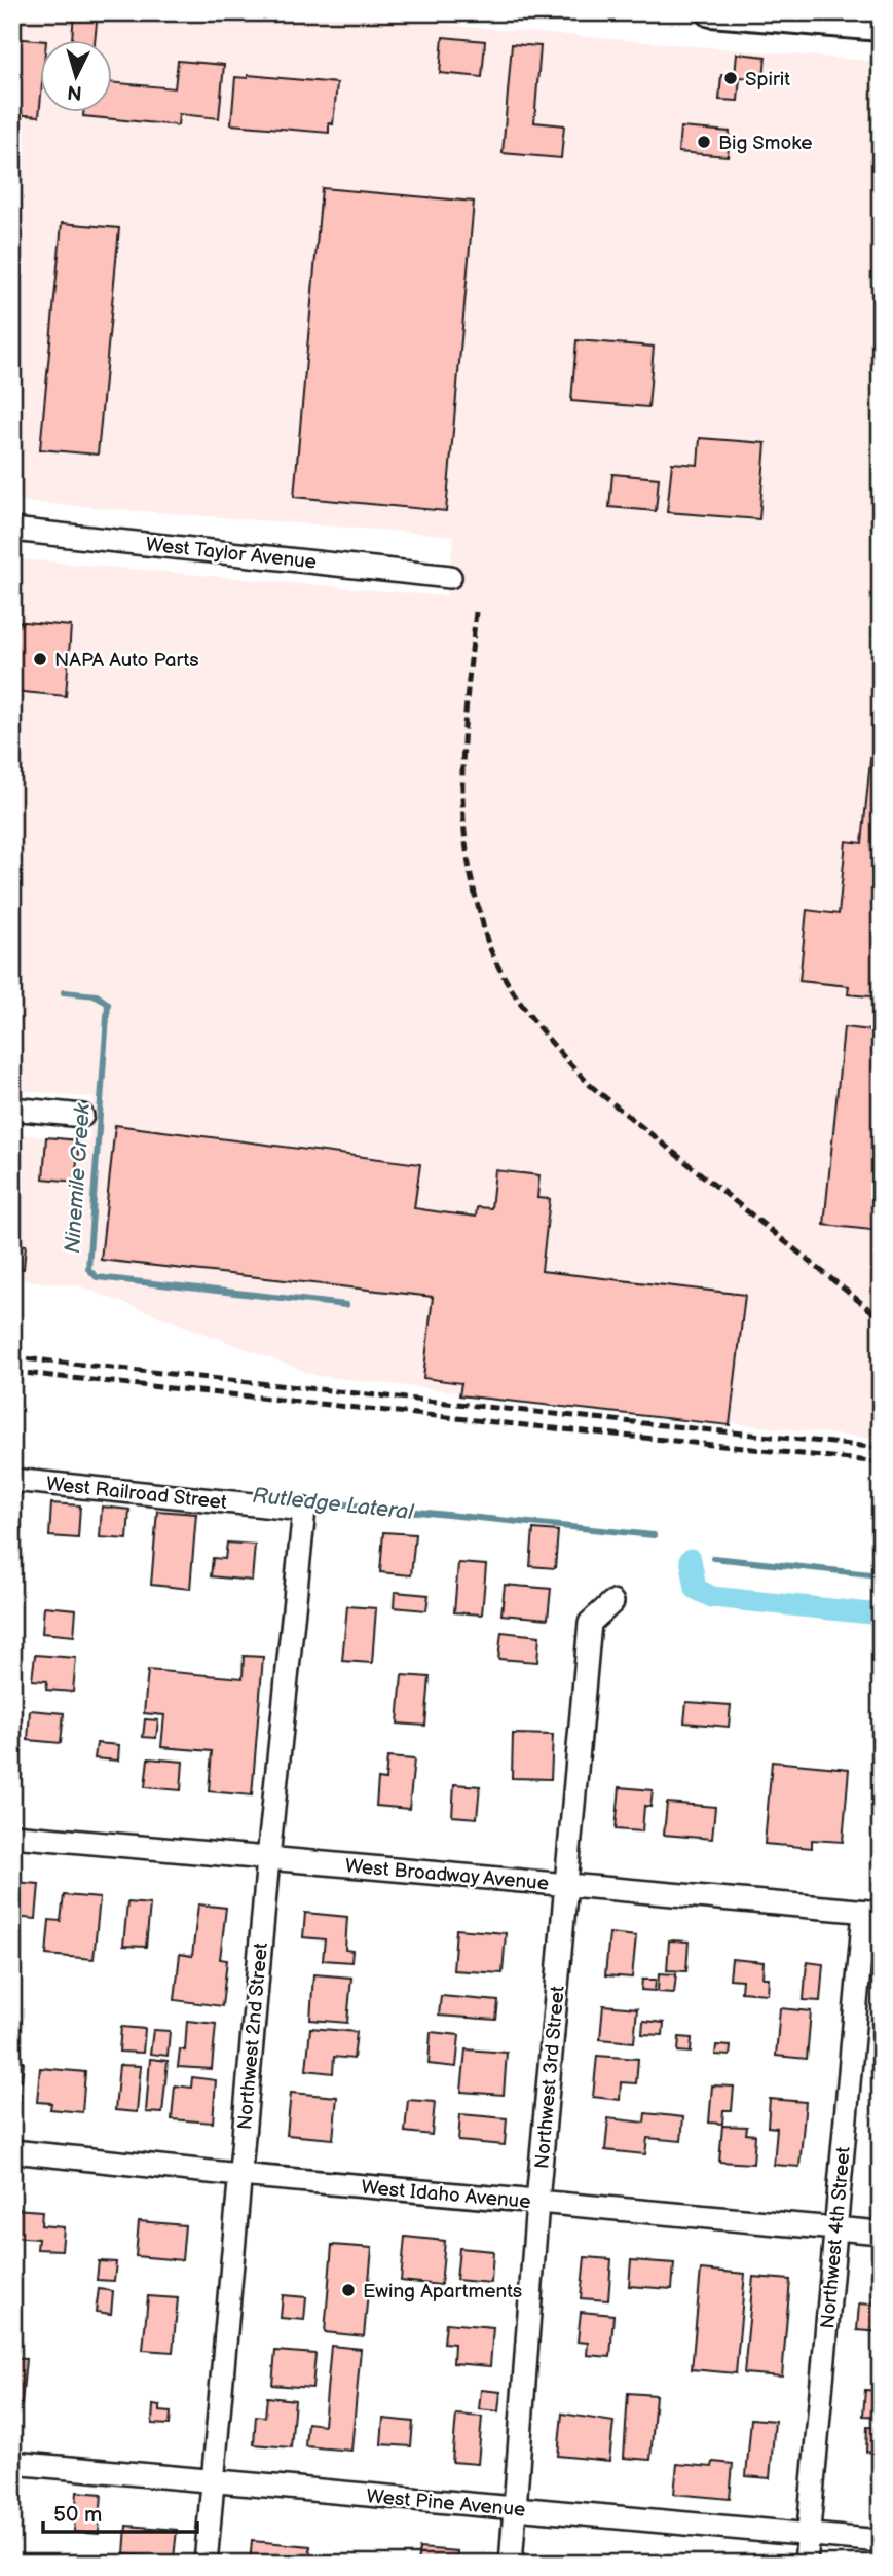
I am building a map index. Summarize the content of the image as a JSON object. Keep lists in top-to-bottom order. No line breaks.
{"streets":{"street":["West Taylor Avenue","West Railroad Street","West Broadway Avenue","Northwest 2nd Street","Northwest 3rd Street","West Idaho Avenue","Northwest 4th Street","West Pine Avenue"]},"crossings":[["West Railroad Street","Northwest 2nd Street"],["West Broadway Avenue","Northwest 2nd Street"],["West Broadway Avenue","Northwest 3rd Street"],["West Broadway Avenue","Northwest 4th Street"],["Northwest 2nd Street","West Idaho Avenue"],["Northwest 2nd Street","West Pine Avenue"],["Northwest 3rd Street","West Idaho Avenue"],["Northwest 3rd Street","West Pine Avenue"],["West Idaho Avenue","Northwest 4th Street"],["Northwest 4th Street","West Pine Avenue"]],"water":["Ninemile Creek","Rutledge Lateral"],"places":["Spirit","Big Smoke","NAPA Auto Parts","Ewing Apartments"],"scale_bar":"50 m","north":"bottom"}
